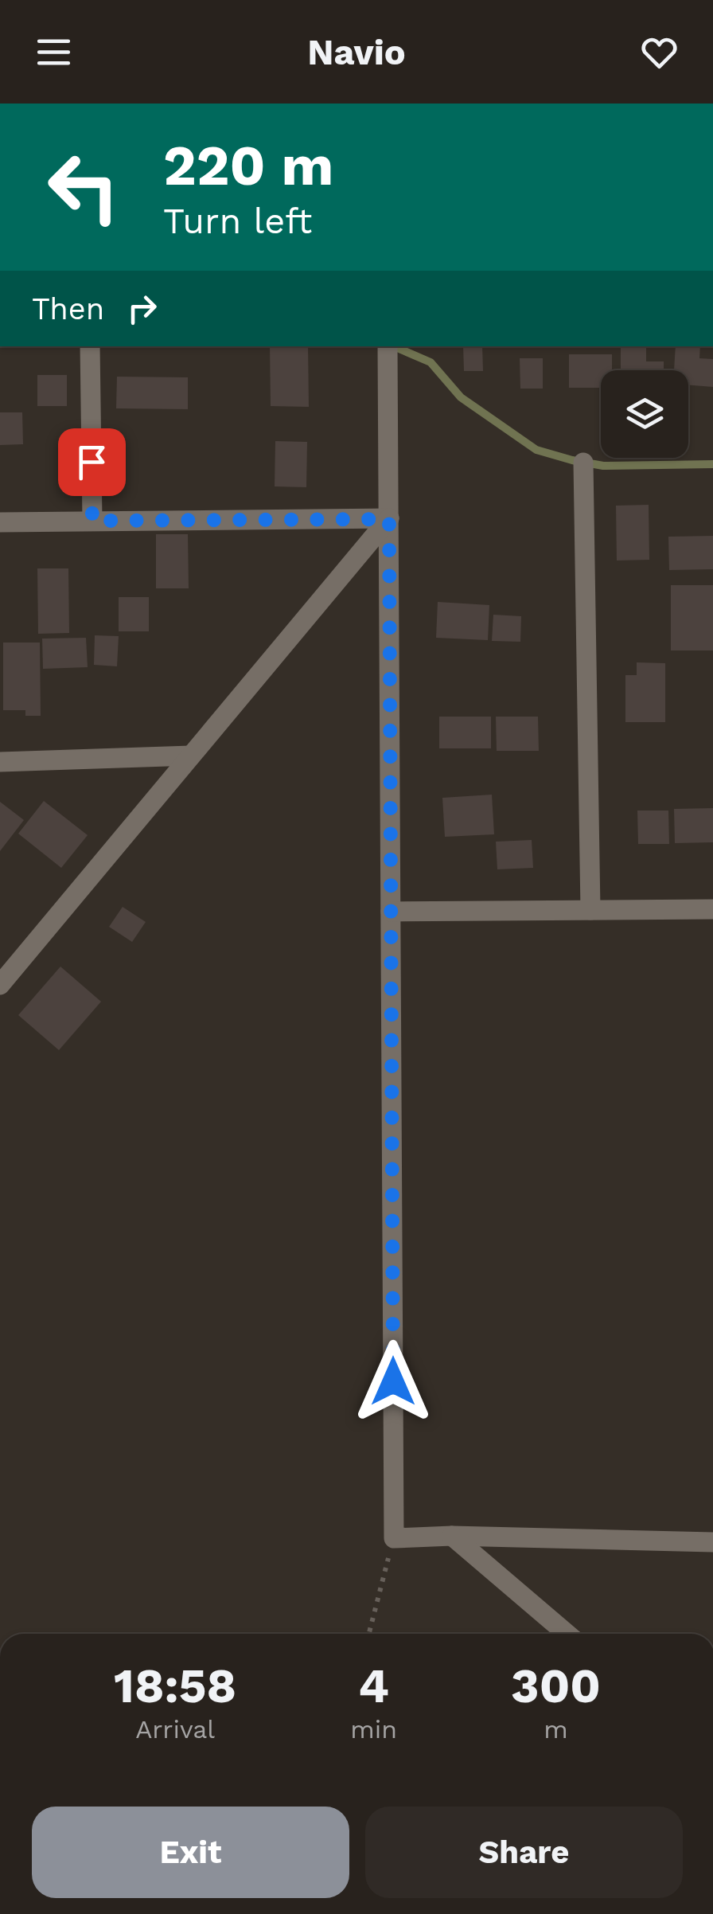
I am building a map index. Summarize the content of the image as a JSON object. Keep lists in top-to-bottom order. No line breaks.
{"page":{"header":"Navio","turn":["220 m","Turn left"],"then":"Then","eta":["18:58","Arrival","4","min","300","m"],"buttons":["Exit","Share"]}}
